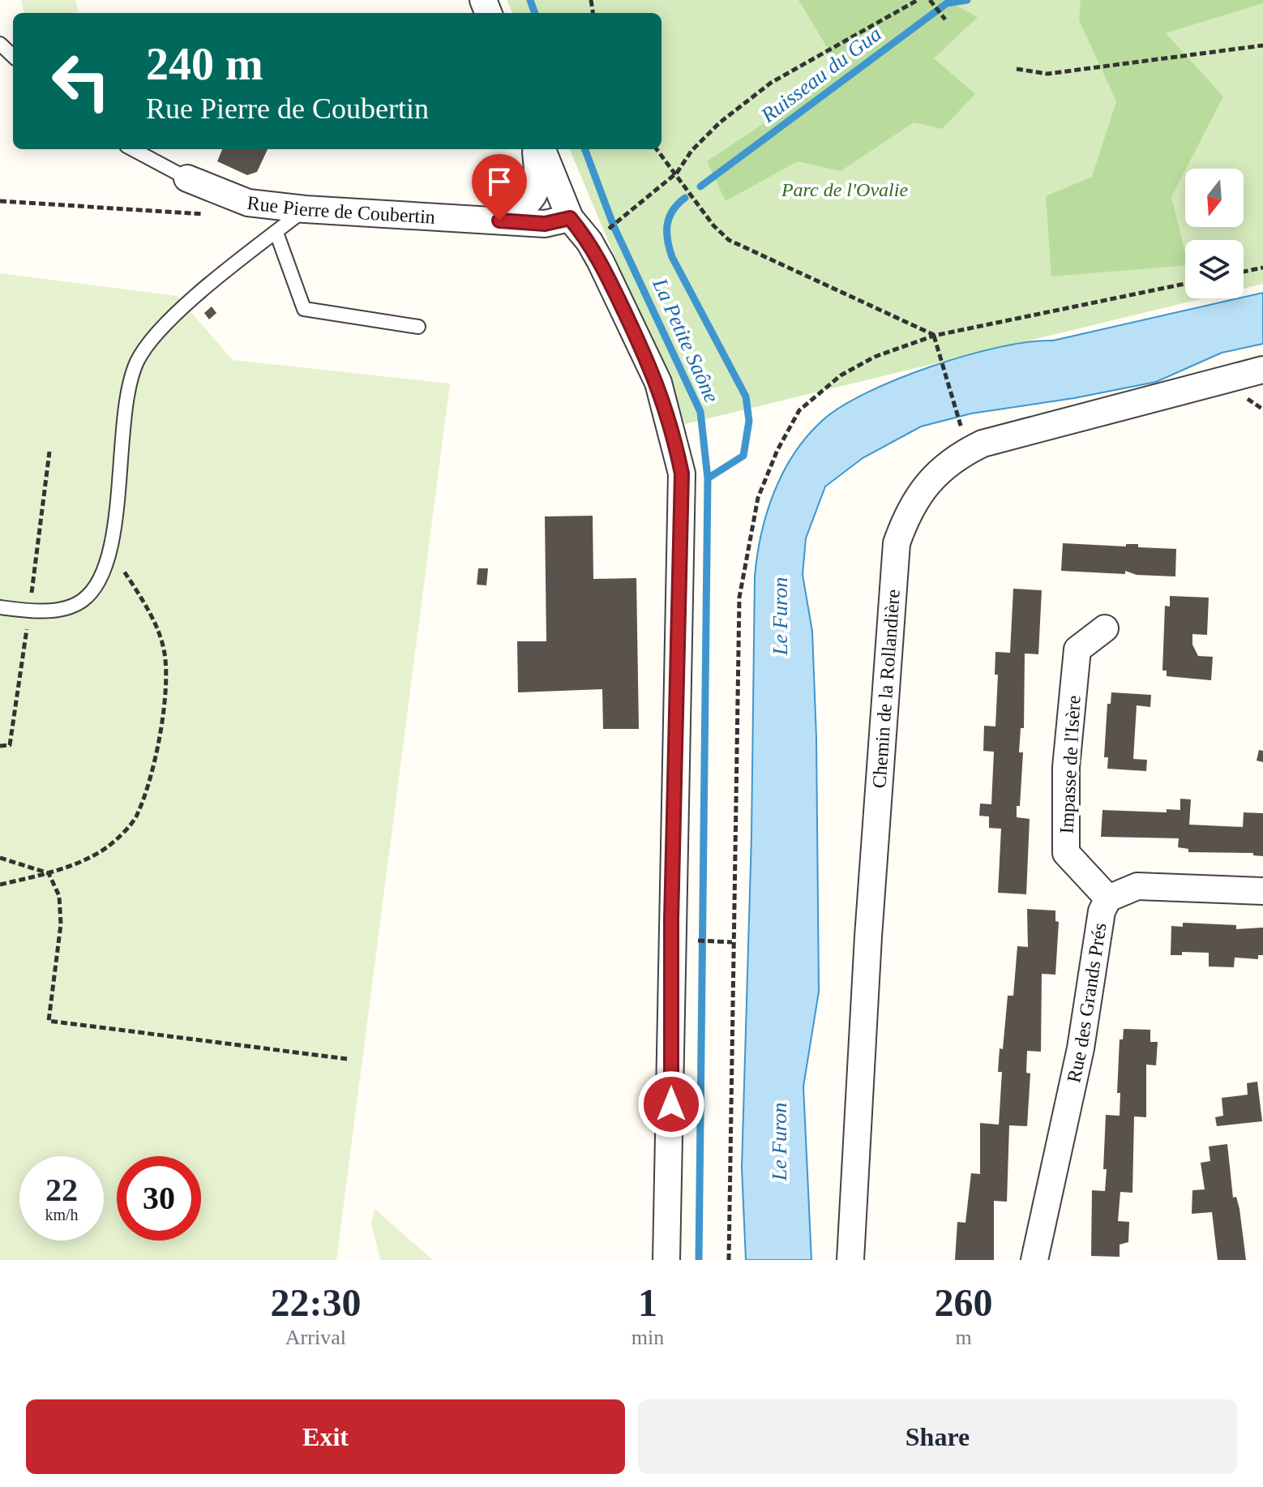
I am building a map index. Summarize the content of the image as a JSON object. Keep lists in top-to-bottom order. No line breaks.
{"streets":{"street":["Rue Pierre de Coubertin","Chemin de la Rollandière","Impasse de l'Isère","Rue des Grands Prés"]},"crossings":[["Impasse de l'Isère","Rue des Grands Prés"]],"water":["Ruisseau du Gua","La Petite Saône","Le Furon"],"parks":["Parc de l'Ovalie"],"north":"bottom","page":{"turn":["240 m","Rue Pierre de Coubertin"],"speed":"22 km/h","limit":"30","eta":["22:30","Arrival","1","min","260","m"],"buttons":["Exit","Share"]}}
